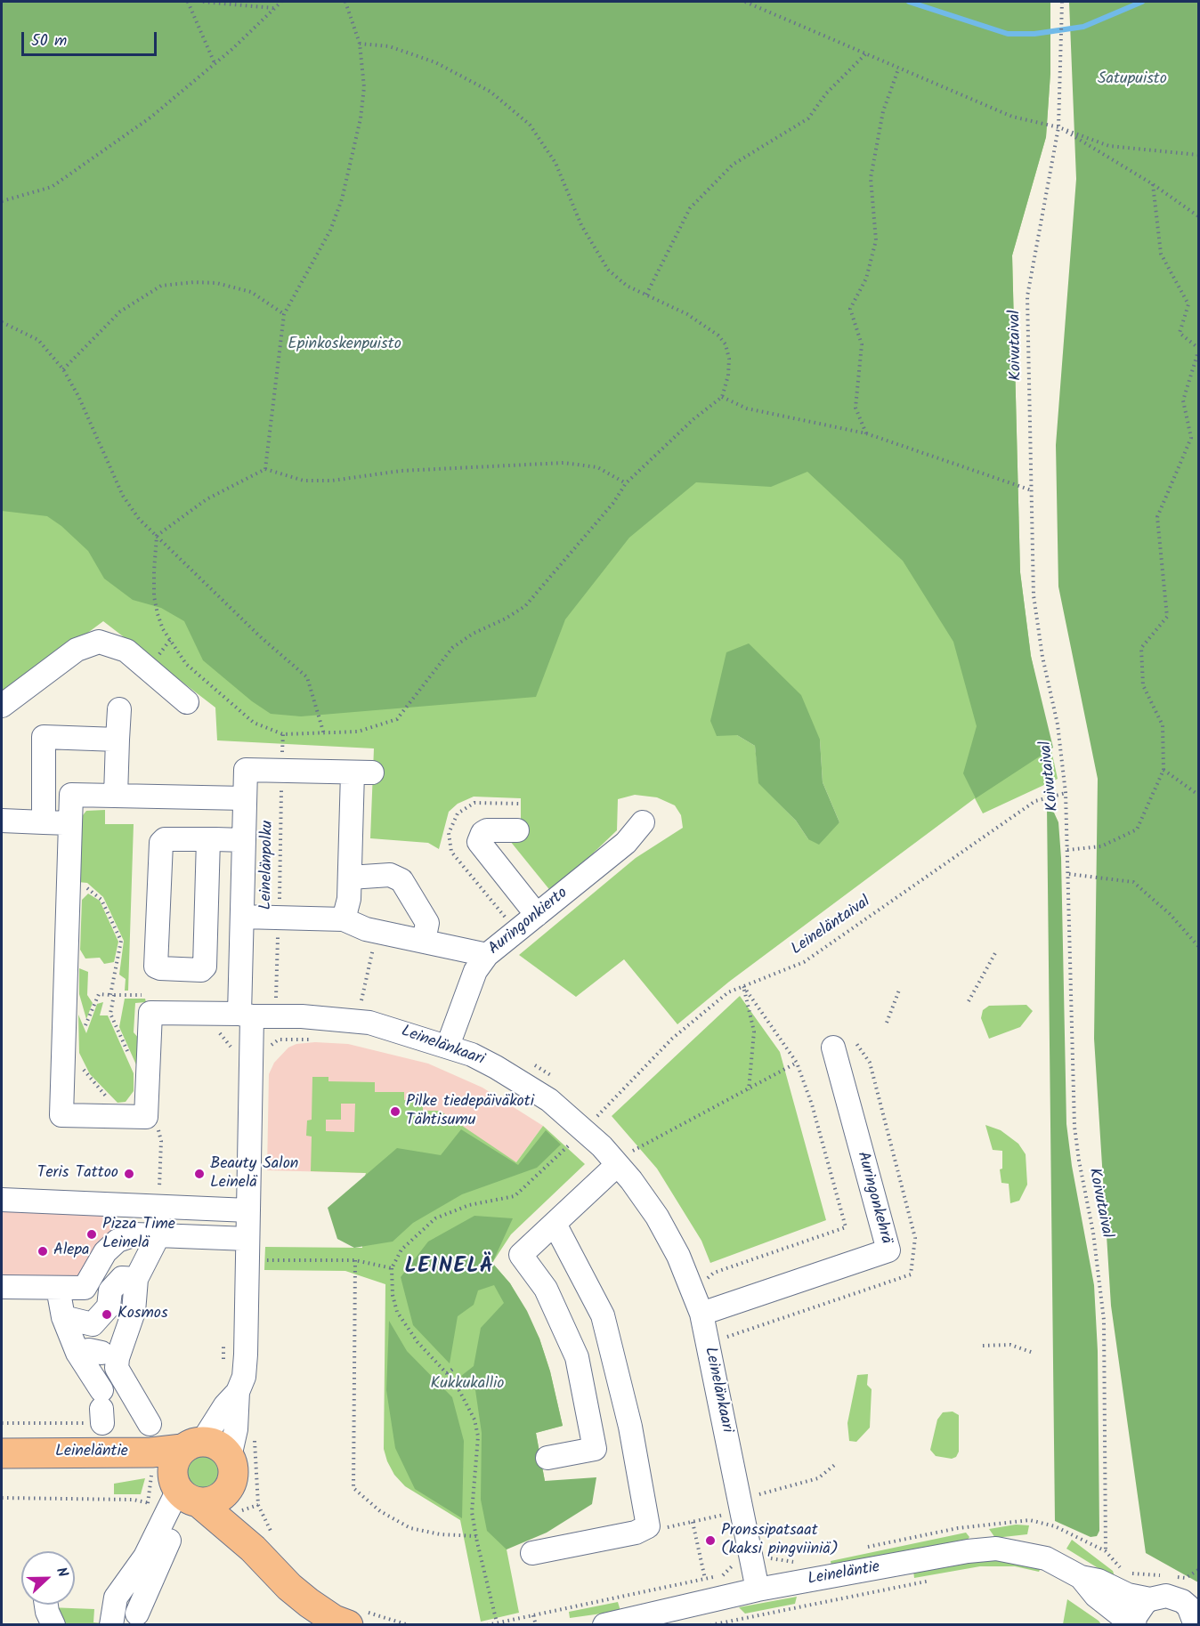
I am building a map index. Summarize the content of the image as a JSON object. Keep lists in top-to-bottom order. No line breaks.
{"streets":{"main road":["Leineläntie"],"street":["Auringonkierto","Leinelänkaari","Auringonkehrä"],"path":["Koivutaival","Leinelänpolku","Leineläntaival"]},"crossings":[["Koivutaival","Leineläntaival"],["Auringonkierto","Leinelänkaari"],["Leinelänkaari","Auringonkehrä"],["Leinelänkaari","Leineläntie"]],"districts":["LEINELÄ"],"parks":["Satupuisto","Epinkoskenpuisto","Kukkukallio"],"places":["Pilke tiedepäiväkoti Tähtisumu","Teris Tattoo","Beauty Salon Leinelä","Pizza Time Leinelä","Alepa","Kosmos","Pronssipatsaat (kaksi pingviiniä)"],"scale_bar":"50 m","north":"right"}
